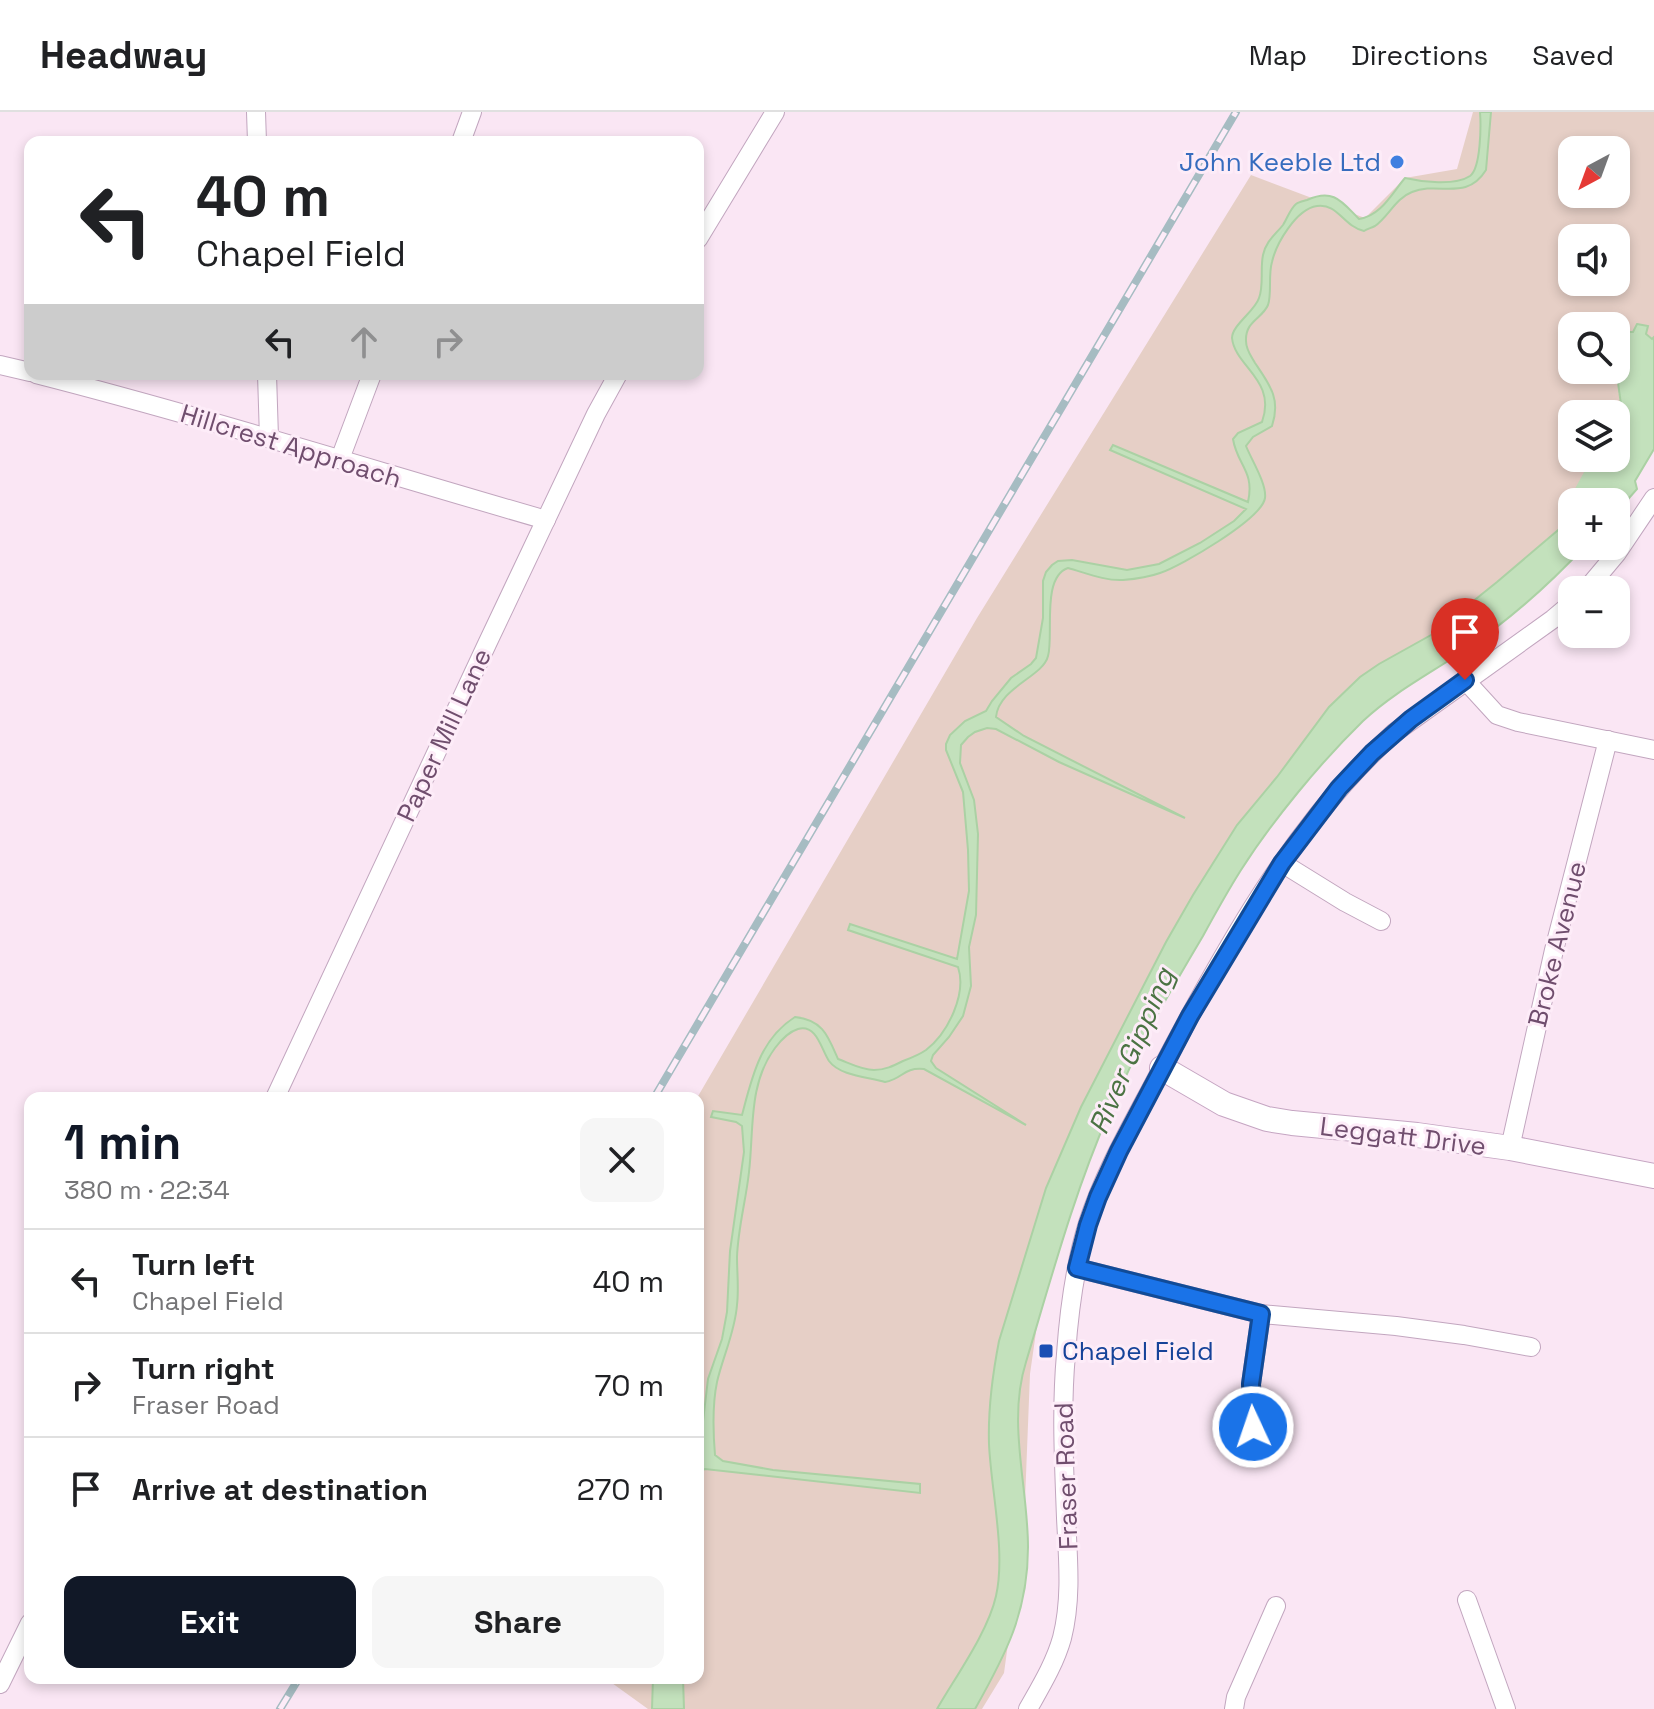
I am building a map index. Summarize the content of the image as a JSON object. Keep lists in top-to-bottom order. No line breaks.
{"streets":{"street":["Hillcrest Approach","Paper Mill Lane","Broke Avenue","Leggatt Drive","Fraser Road"]},"crossings":[["Hillcrest Approach","Paper Mill Lane"],["Broke Avenue","Leggatt Drive"],["Leggatt Drive","Fraser Road"]],"water":["River Gipping"],"places":{"other":["John Keeble Ltd"],"transit":["Chapel Field"]},"north":"bottom left","page":{"header":"Headway","nav":["Map","Directions","Saved"],"map_buttons":["+","−"],"turn":["40 m","Chapel Field"],"heading":["1 min","380 m · 22:34"],"list":[{"name":"Turn left","note":"Chapel Field","value":"40 m"},{"name":"Turn right","note":"Fraser Road","value":"70 m"},{"name":"Arrive at destination","value":"270 m"}],"buttons":["Exit","Share"]}}
